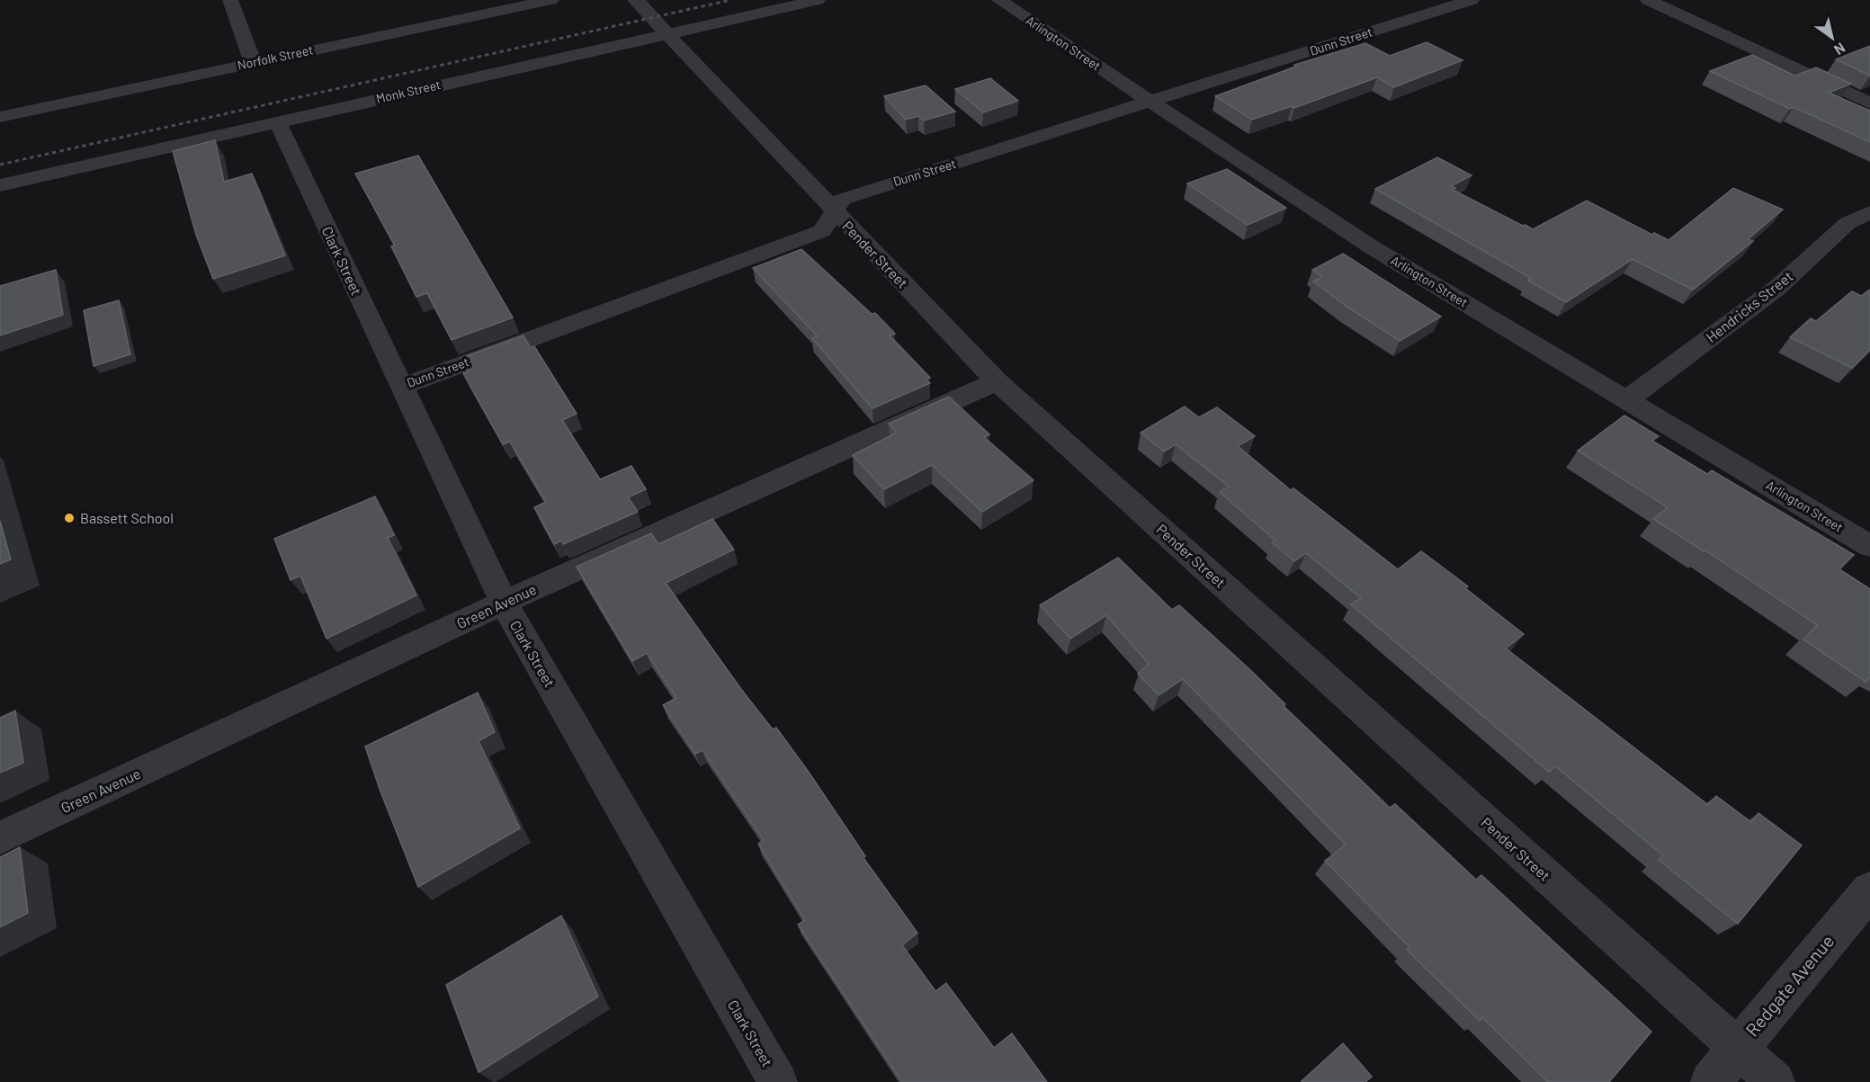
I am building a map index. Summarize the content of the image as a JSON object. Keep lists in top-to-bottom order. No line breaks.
{"streets":{"street":["Dunn Street","Arlington Street","Norfolk Street","Monk Street","Pender Street","Clark Street","Hendricks Street","Green Avenue","Redgate Avenue"]},"crossings":[["Dunn Street","Arlington Street"],["Dunn Street","Pender Street"],["Dunn Street","Clark Street"],["Arlington Street","Hendricks Street"],["Monk Street","Pender Street"],["Monk Street","Clark Street"],["Pender Street","Green Avenue"],["Pender Street","Redgate Avenue"],["Clark Street","Green Avenue"]],"places":["Bassett School"],"north":"bottom right"}
